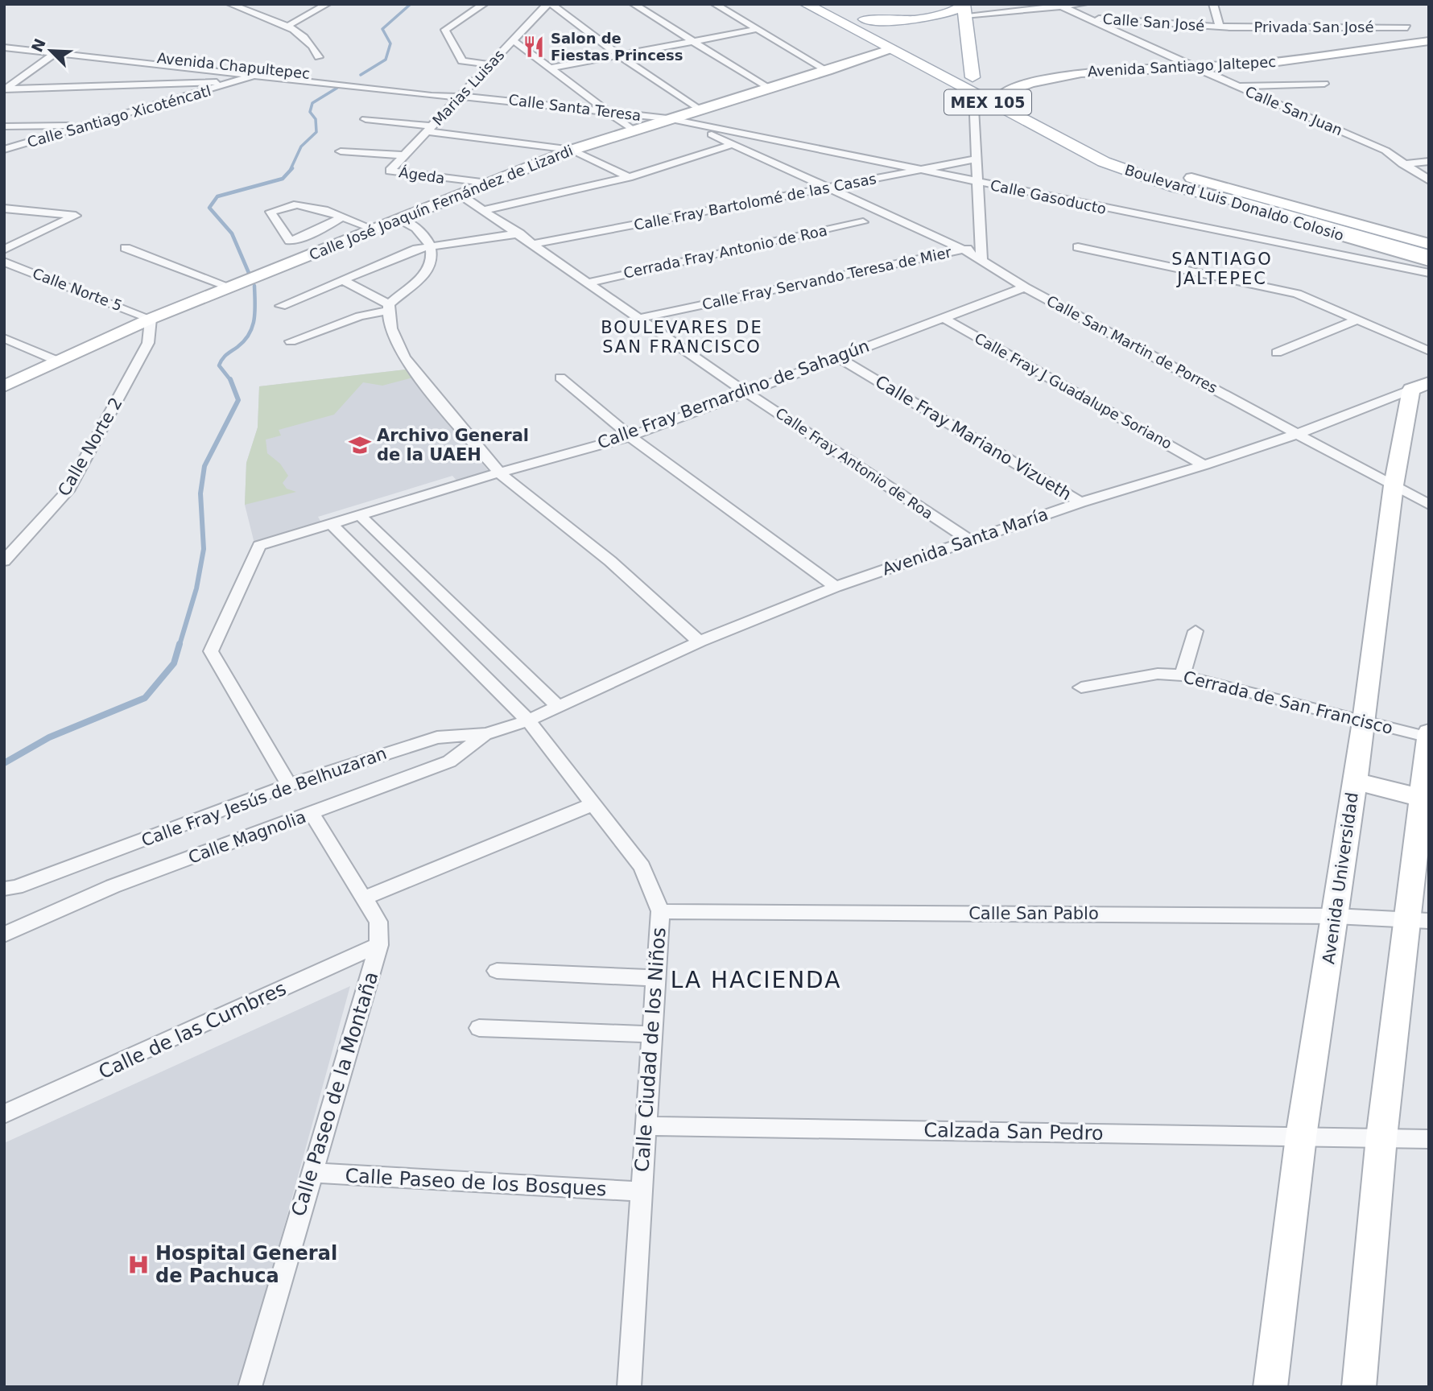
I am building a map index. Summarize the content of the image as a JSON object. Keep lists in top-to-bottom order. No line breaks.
{"streets":{"main road":["MEX 105","Boulevard Luis Donaldo Colosio"],"street":["Calle San José","Privada San José","Avenida Chapultepec","Avenida Santiago Jaltepec","Marias Luisas","Calle Santa Teresa","Calle San Juan","Calle Santiago Xicoténcatl","Ágeda","Calle Gasoducto","Calle Fray Bartolomé de las Casas","Calle José Joaquín Fernández de Lizardi","Cerrada Fray Antonio de Roa","Calle Fray Servando Teresa de Mier","Calle Norte 5","Calle San Martin de Porres","Calle Fray J Guadalupe Soriano","Calle Fray Bernardino de Sahagún","Calle Fray Mariano Vizueth","Calle Norte 2","Calle Fray Antonio de Roa","Avenida Santa María","Cerrada de San Francisco","Calle Fray Jesús de Belhuzaran","Calle Magnolia","Avenida Universidad","Calle San Pablo","Calle de las Cumbres","Calle Ciudad de los Niños","Calle Paseo de la Montaña","Calzada San Pedro","Calle Paseo de los Bosques"]},"crossings":[["Calle San José","Privada San José"],["Calle San José","Calle San Juan"],["Avenida Chapultepec","Marias Luisas"],["Avenida Chapultepec","Calle Santa Teresa"],["Avenida Chapultepec","Calle Santiago Xicoténcatl"],["Avenida Santiago Jaltepec","Calle San Juan"],["Avenida Santiago Jaltepec","Boulevard Luis Donaldo Colosio"],["Marias Luisas","Calle Santa Teresa"],["Marias Luisas","Ágeda"],["MEX 105","Boulevard Luis Donaldo Colosio"],["Calle Santa Teresa","Calle Gasoducto"],["Calle Santa Teresa","Calle José Joaquín Fernández de Lizardi"],["Ágeda","Calle José Joaquín Fernández de Lizardi"],["Calle Gasoducto","Calle Fray Bartolomé de las Casas"],["Calle Gasoducto","Calle José Joaquín Fernández de Lizardi"],["Calle Fray Bartolomé de las Casas","Calle Fray Antonio de Roa"],["Calle José Joaquín Fernández de Lizardi","Boulevard Luis Donaldo Colosio"],["Calle José Joaquín Fernández de Lizardi","Calle Norte 5"],["Calle José Joaquín Fernández de Lizardi","Calle Norte 2"],["Calle José Joaquín Fernández de Lizardi","Calle Fray Antonio de Roa"],["Cerrada Fray Antonio de Roa","Calle Fray Antonio de Roa"],["Calle Fray Servando Teresa de Mier","Calle San Martin de Porres"],["Calle Fray Servando Teresa de Mier","Calle Fray Antonio de Roa"],["Calle Norte 5","Calle Norte 2"],["Calle San Martin de Porres","Calle Fray Bernardino de Sahagún"],["Calle San Martin de Porres","Avenida Santa María"],["Calle San Martin de Porres","Avenida Universidad"],["Calle Fray J Guadalupe Soriano","Calle Fray Bernardino de Sahagún"],["Calle Fray J Guadalupe Soriano","Avenida Santa María"],["Calle Fray Bernardino de Sahagún","Calle Fray Mariano Vizueth"],["Calle Fray Bernardino de Sahagún","Calle Fray Antonio de Roa"],["Calle Fray Bernardino de Sahagún","Calle Fray Jesús de Belhuzaran"],["Calle Fray Bernardino de Sahagún","Calle Ciudad de los Niños"],["Calle Fray Mariano Vizueth","Avenida Santa María"],["Calle Fray Antonio de Roa","Avenida Santa María"],["Avenida Santa María","Calle Fray Jesús de Belhuzaran"],["Avenida Santa María","Avenida Universidad"],["Avenida Santa María","Calle Ciudad de los Niños"],["Cerrada de San Francisco","Avenida Universidad"],["Calle Fray Jesús de Belhuzaran","Calle Magnolia"],["Calle Fray Jesús de Belhuzaran","Calle Ciudad de los Niños"],["Calle Magnolia","Calle Paseo de la Montaña"],["Avenida Universidad","Calle San Pablo"],["Avenida Universidad","Calzada San Pedro"],["Calle San Pablo","Calle Ciudad de los Niños"],["Calle de las Cumbres","Calle Paseo de la Montaña"],["Calle Ciudad de los Niños","Calzada San Pedro"],["Calle Ciudad de los Niños","Calle Paseo de los Bosques"],["Calle Paseo de la Montaña","Calle Paseo de los Bosques"]],"districts":["SANTIAGO JALTEPEC","BOULEVARES DE SAN FRANCISCO","LA HACIENDA"],"places":{"restaurant":["Salon de Fiestas Princess"],"school or university":["Archivo General de la UAEH"],"hospital":["Hospital General de Pachuca"]},"north":"top left"}
